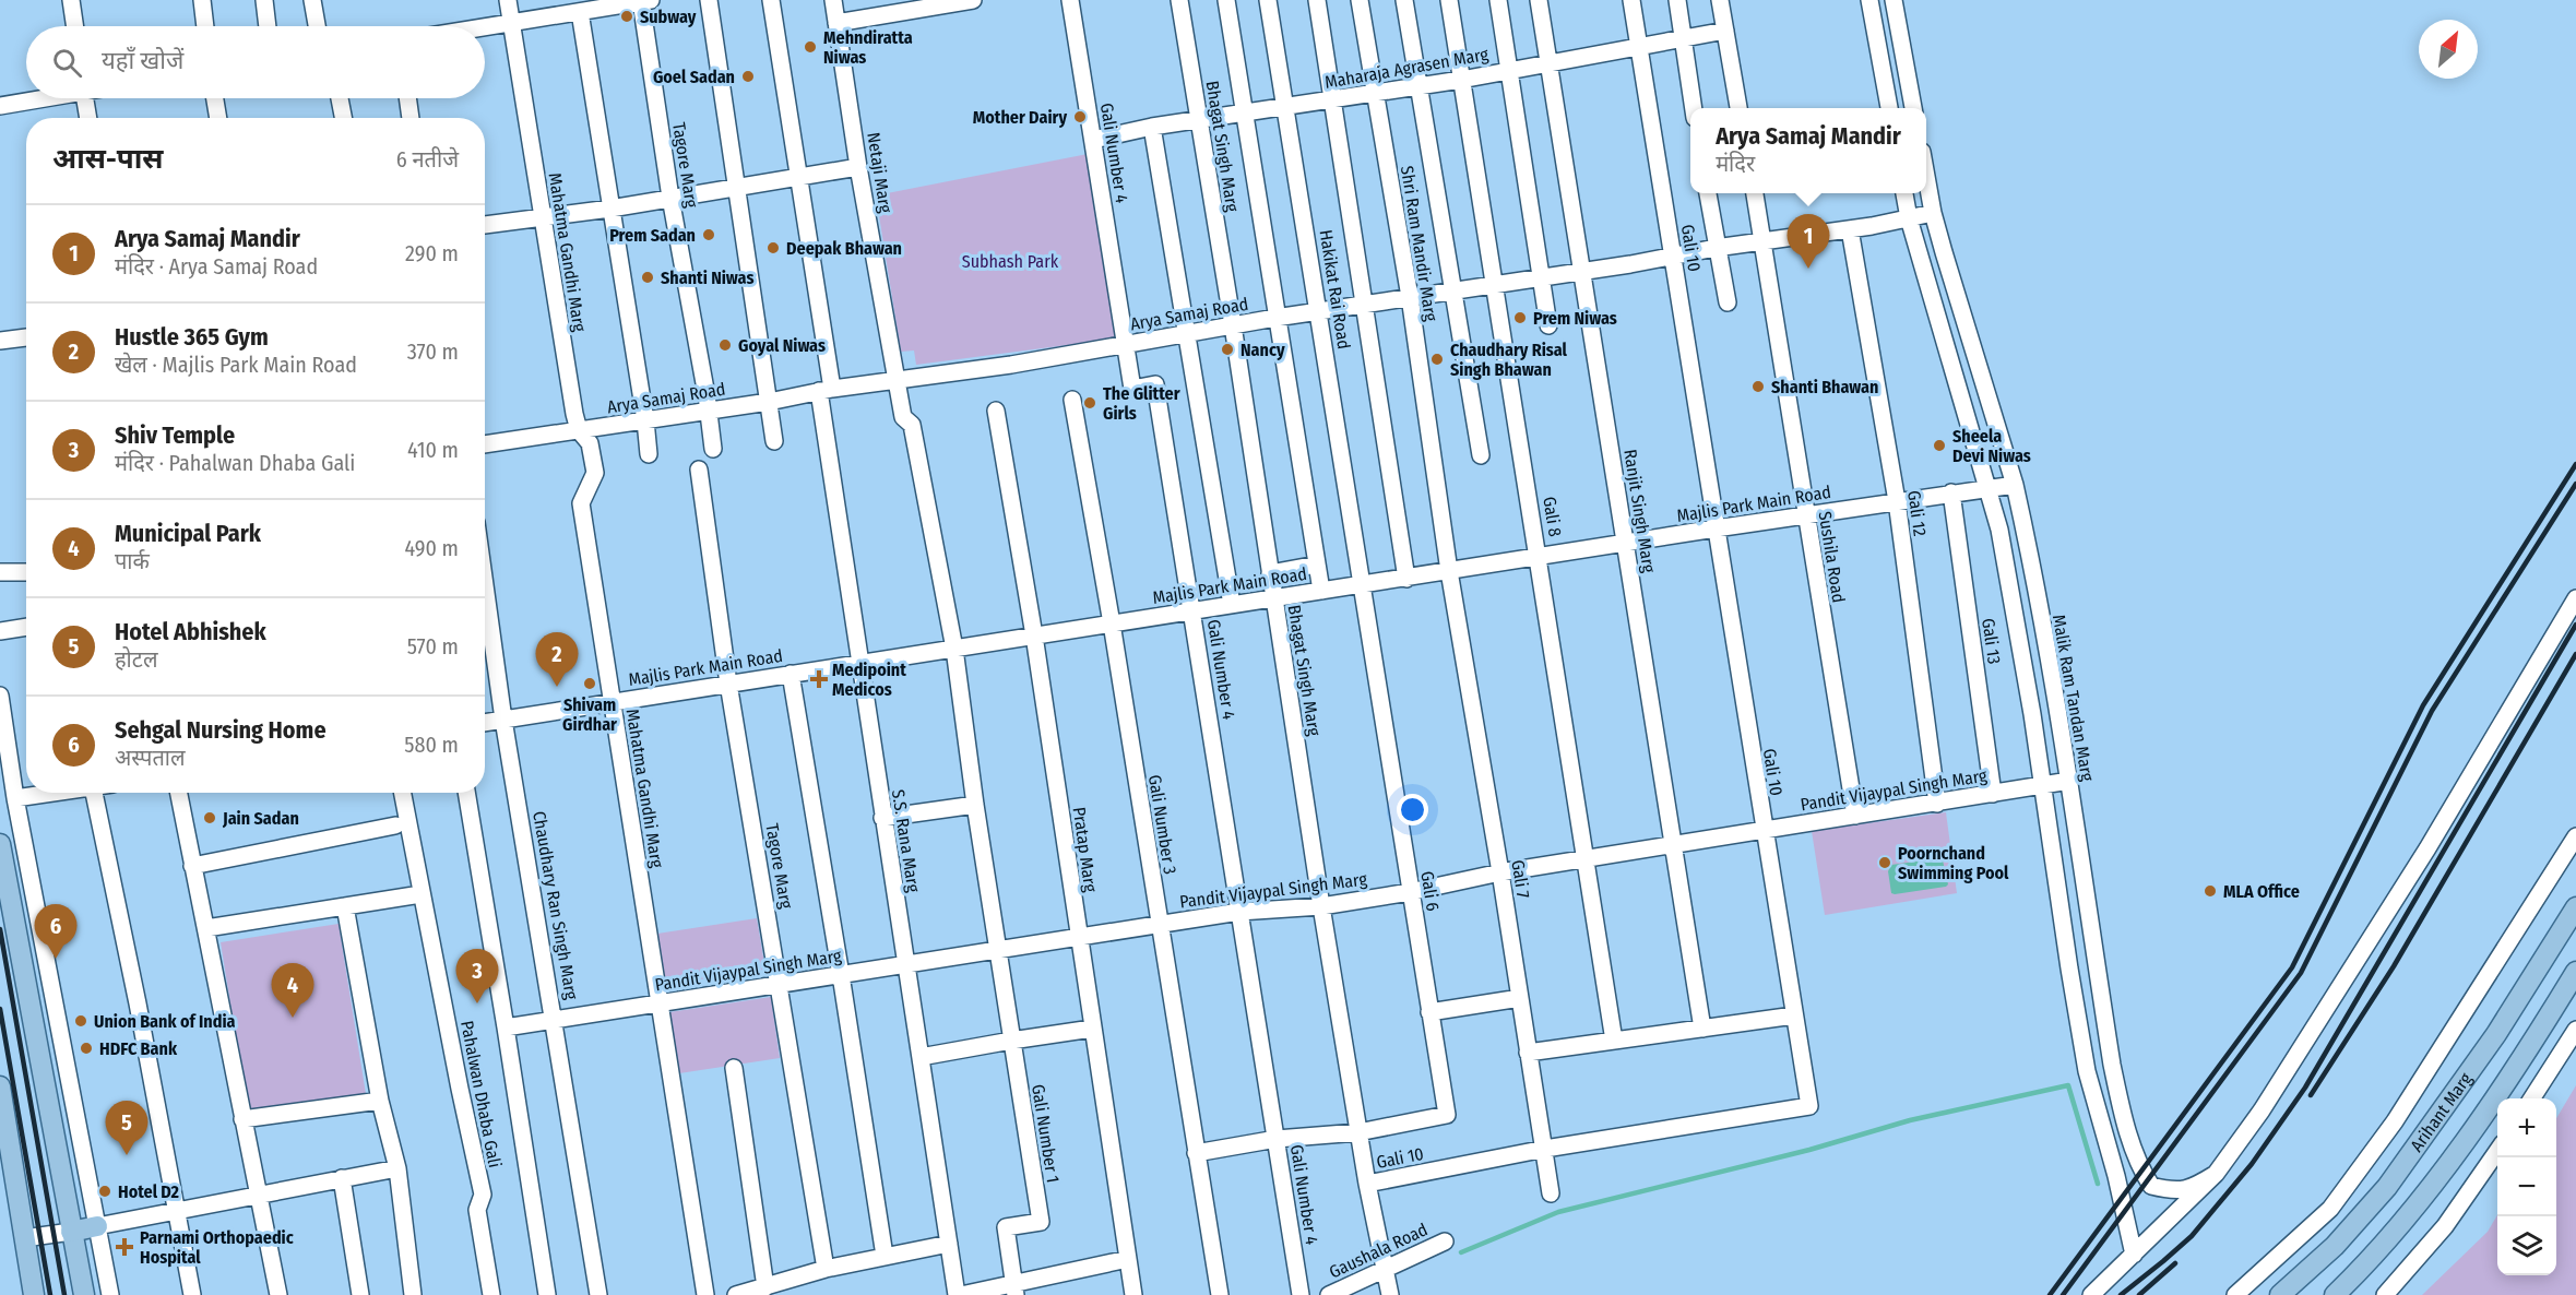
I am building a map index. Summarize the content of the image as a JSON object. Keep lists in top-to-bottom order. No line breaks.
{"streets":{"main road":["Arihant Marg"],"street":["Maharaja Agrasen Marg","Bhagat Singh Marg","Gali Number 4","Tagore Marg","Netaji Marg","Shri Ram Mandir Marg","Gali 10","Mahatma Gandhi Marg","Hakikat Rai Road","Arya Samaj Road","Majlis Park Main Road","Ranjit Singh Marg","Gali 12","Gali 8","Sushila Road","Gali 13","Malik Ram Tandan Marg","Pandit Vijaypal Singh Marg","Gali Number 3","S.S. Rana Marg","Pratap Marg","Gali 7","Gali 6","Chaudhary Ran Singh Marg","Pahalwan Dhaba Gali","Gali Number 1","Gaushala Road"]},"crossings":[["Maharaja Agrasen Marg","Bhagat Singh Marg"],["Maharaja Agrasen Marg","Gali Number 4"],["Maharaja Agrasen Marg","Shri Ram Mandir Marg"],["Maharaja Agrasen Marg","Gali 10"],["Maharaja Agrasen Marg","Hakikat Rai Road"],["Maharaja Agrasen Marg","Ranjit Singh Marg"],["Maharaja Agrasen Marg","Gali 8"],["Bhagat Singh Marg","Gali 10"],["Bhagat Singh Marg","Arya Samaj Road"],["Bhagat Singh Marg","Majlis Park Main Road"],["Bhagat Singh Marg","Pandit Vijaypal Singh Marg"],["Bhagat Singh Marg","Gali 6"],["Bhagat Singh Marg","Gaushala Road"],["Gali Number 4","Arya Samaj Road"],["Gali Number 4","Majlis Park Main Road"],["Gali Number 4","Pandit Vijaypal Singh Marg"],["Tagore Marg","Arya Samaj Road"],["Tagore Marg","Majlis Park Main Road"],["Tagore Marg","Pandit Vijaypal Singh Marg"],["Netaji Marg","Arya Samaj Road"],["Netaji Marg","Majlis Park Main Road"],["Netaji Marg","Gali Number 1"],["Shri Ram Mandir Marg","Arya Samaj Road"],["Shri Ram Mandir Marg","Majlis Park Main Road"],["Shri Ram Mandir Marg","Gali 7"],["Gali 10","Arya Samaj Road"],["Gali 10","Majlis Park Main Road"],["Gali 10","Pandit Vijaypal Singh Marg"],["Gali 10","Gali 7"],["Mahatma Gandhi Marg","Arya Samaj Road"],["Mahatma Gandhi Marg","Majlis Park Main Road"],["Mahatma Gandhi Marg","Pandit Vijaypal Singh Marg"],["Hakikat Rai Road","Arya Samaj Road"],["Hakikat Rai Road","Majlis Park Main Road"],["Hakikat Rai Road","Gali 6"],["Arya Samaj Road","Ranjit Singh Marg"],["Arya Samaj Road","Gali 12"],["Arya Samaj Road","Gali 8"],["Arya Samaj Road","Sushila Road"],["Arya Samaj Road","Malik Ram Tandan Marg"],["Arya Samaj Road","S.S. Rana Marg"],["Majlis Park Main Road","Ranjit Singh Marg"],["Majlis Park Main Road","Gali 12"],["Majlis Park Main Road","Gali 8"],["Majlis Park Main Road","Sushila Road"],["Majlis Park Main Road","Gali 13"],["Majlis Park Main Road","Malik Ram Tandan Marg"],["Majlis Park Main Road","Gali Number 3"],["Majlis Park Main Road","S.S. Rana Marg"],["Majlis Park Main Road","Pratap Marg"],["Majlis Park Main Road","Gali 7"],["Majlis Park Main Road","Gali 6"],["Majlis Park Main Road","Chaudhary Ran Singh Marg"],["Majlis Park Main Road","Gali Number 1"],["Ranjit Singh Marg","Pandit Vijaypal Singh Marg"],["Gali 12","Pandit Vijaypal Singh Marg"],["Gali 8","Pandit Vijaypal Singh Marg"],["Sushila Road","Pandit Vijaypal Singh Marg"],["Gali 13","Pandit Vijaypal Singh Marg"],["Malik Ram Tandan Marg","Pandit Vijaypal Singh Marg"],["Pandit Vijaypal Singh Marg","Gali Number 3"],["Pandit Vijaypal Singh Marg","S.S. Rana Marg"],["Pandit Vijaypal Singh Marg","Pratap Marg"],["Pandit Vijaypal Singh Marg","Gali 7"],["Pandit Vijaypal Singh Marg","Gali 6"],["Pandit Vijaypal Singh Marg","Chaudhary Ran Singh Marg"],["Pandit Vijaypal Singh Marg","Gali Number 1"]],"parks":["Subhash Park"],"places":{"other":["Subway","Mehndiratta Niwas","Goel Sadan","Mother Dairy","Prem Sadan","Deepak Bhawan","Shanti Niwas","Prem Niwas","Goyal Niwas","Nancy","Chaudhary Risal Singh Bhawan","Shanti Bhawan","The Glitter Girls","Sheela Devi Niwas","Shivam Girdhar","Jain Sadan","Poornchand Swimming Pool","MLA Office","Union Bank of India","HDFC Bank","Hotel D2"],"health":["Medipoint Medicos","Parnami Orthopaedic Hospital"]},"north":"top right","page":{"search":"यहाँ खोजें","popup":["Arya Samaj Mandir","मंदिर"],"heading":["आस-पास","6 नतीजे"],"list":[{"mark":"1","name":"Arya Samaj Mandir","note":"मंदिर · Arya Samaj Road","value":"290 m"},{"mark":"2","name":"Hustle 365 Gym","note":"खेल · Majlis Park Main Road","value":"370 m"},{"mark":"3","name":"Shiv Temple","note":"मंदिर · Pahalwan Dhaba Gali","value":"410 m"},{"mark":"4","name":"Municipal Park","note":"पार्क","value":"490 m"},{"mark":"5","name":"Hotel Abhishek","note":"होटल","value":"570 m"},{"mark":"6","name":"Sehgal Nursing Home","note":"अस्पताल","value":"580 m"}],"pins":["1","2","6","3","4","5"],"map_buttons":["+","−"]}}
